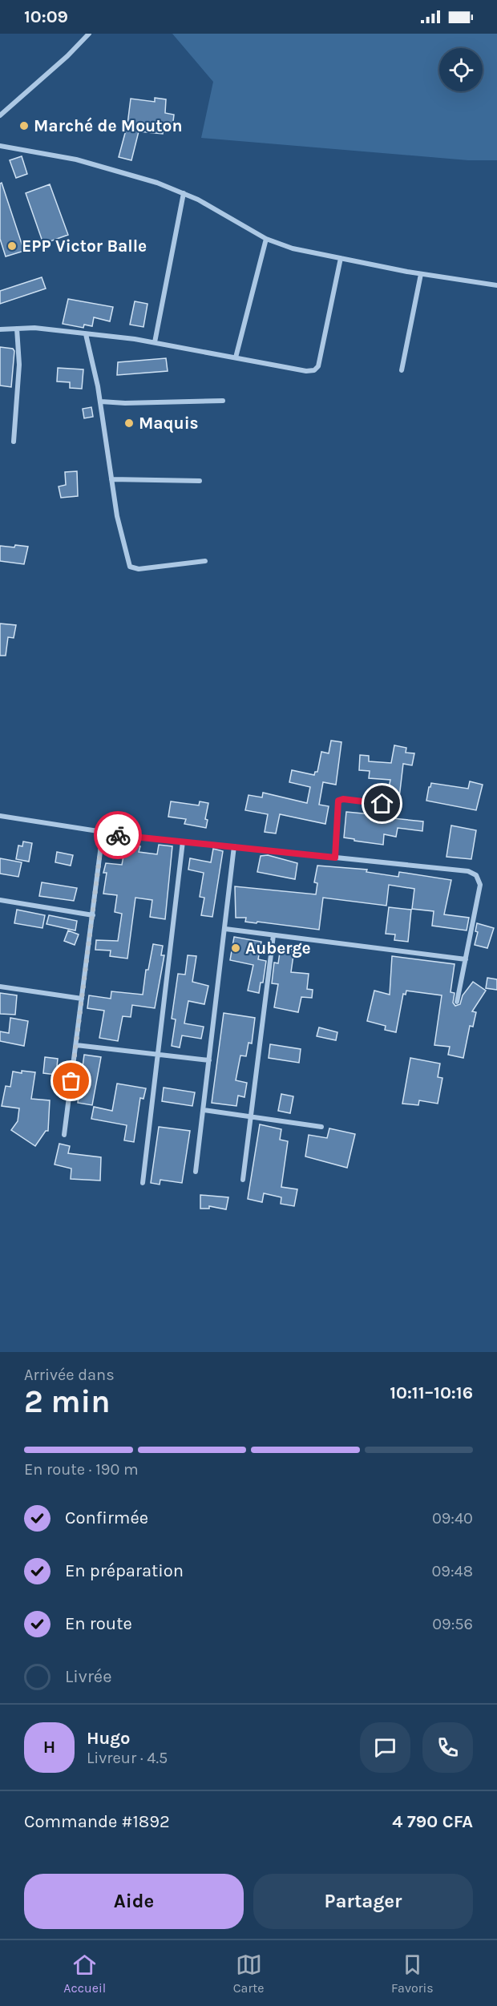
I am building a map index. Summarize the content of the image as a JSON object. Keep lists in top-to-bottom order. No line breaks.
{"places":["Marché de Mouton","EPP Victor Balle","Maquis","Auberge"],"page":{"status":"10:09","heading":["2 min","Arrivée dans","10:11–10:16"],"panel":["Hugo","Livreur · 4.5","Commande #1892","4 790 CFA"],"bar":"En route · 190 m","list":[["Confirmée","09:40"],["En préparation","09:48"],["En route","09:56"],"Livrée"],"round":"H","buttons":["Aide","Partager"],"tabs":["Accueil","Carte","Favoris"]}}
